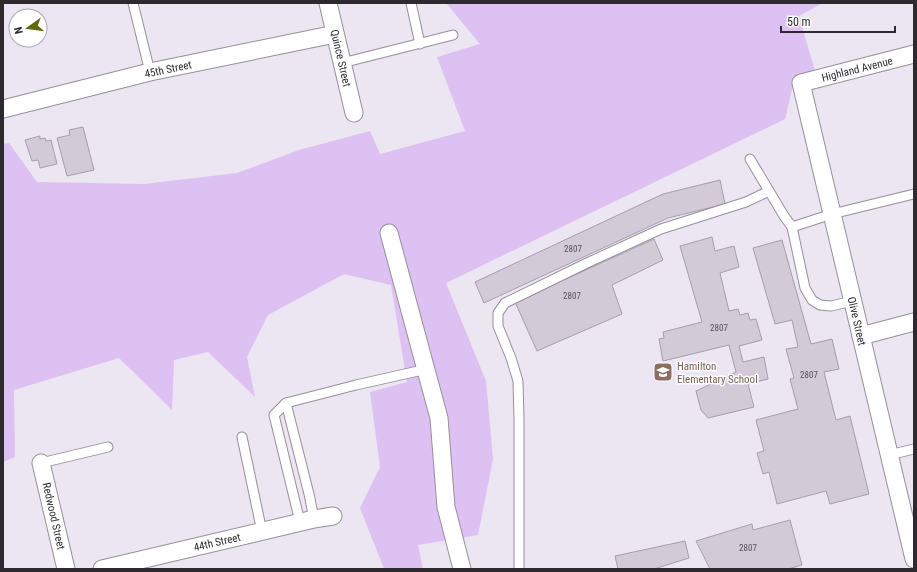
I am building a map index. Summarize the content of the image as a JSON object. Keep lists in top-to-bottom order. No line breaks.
{"streets":{"street":["Quince Street","45th Street","Highland Avenue","Olive Street","Redwood Street","44th Street"]},"crossings":[["Quince Street","45th Street"],["Highland Avenue","Olive Street"]],"places":{"school or university":["Hamilton Elementary School"]},"house_numbers":["2807","2807","2807","2807","2807"],"scale_bar":"50 m","north":"left"}
